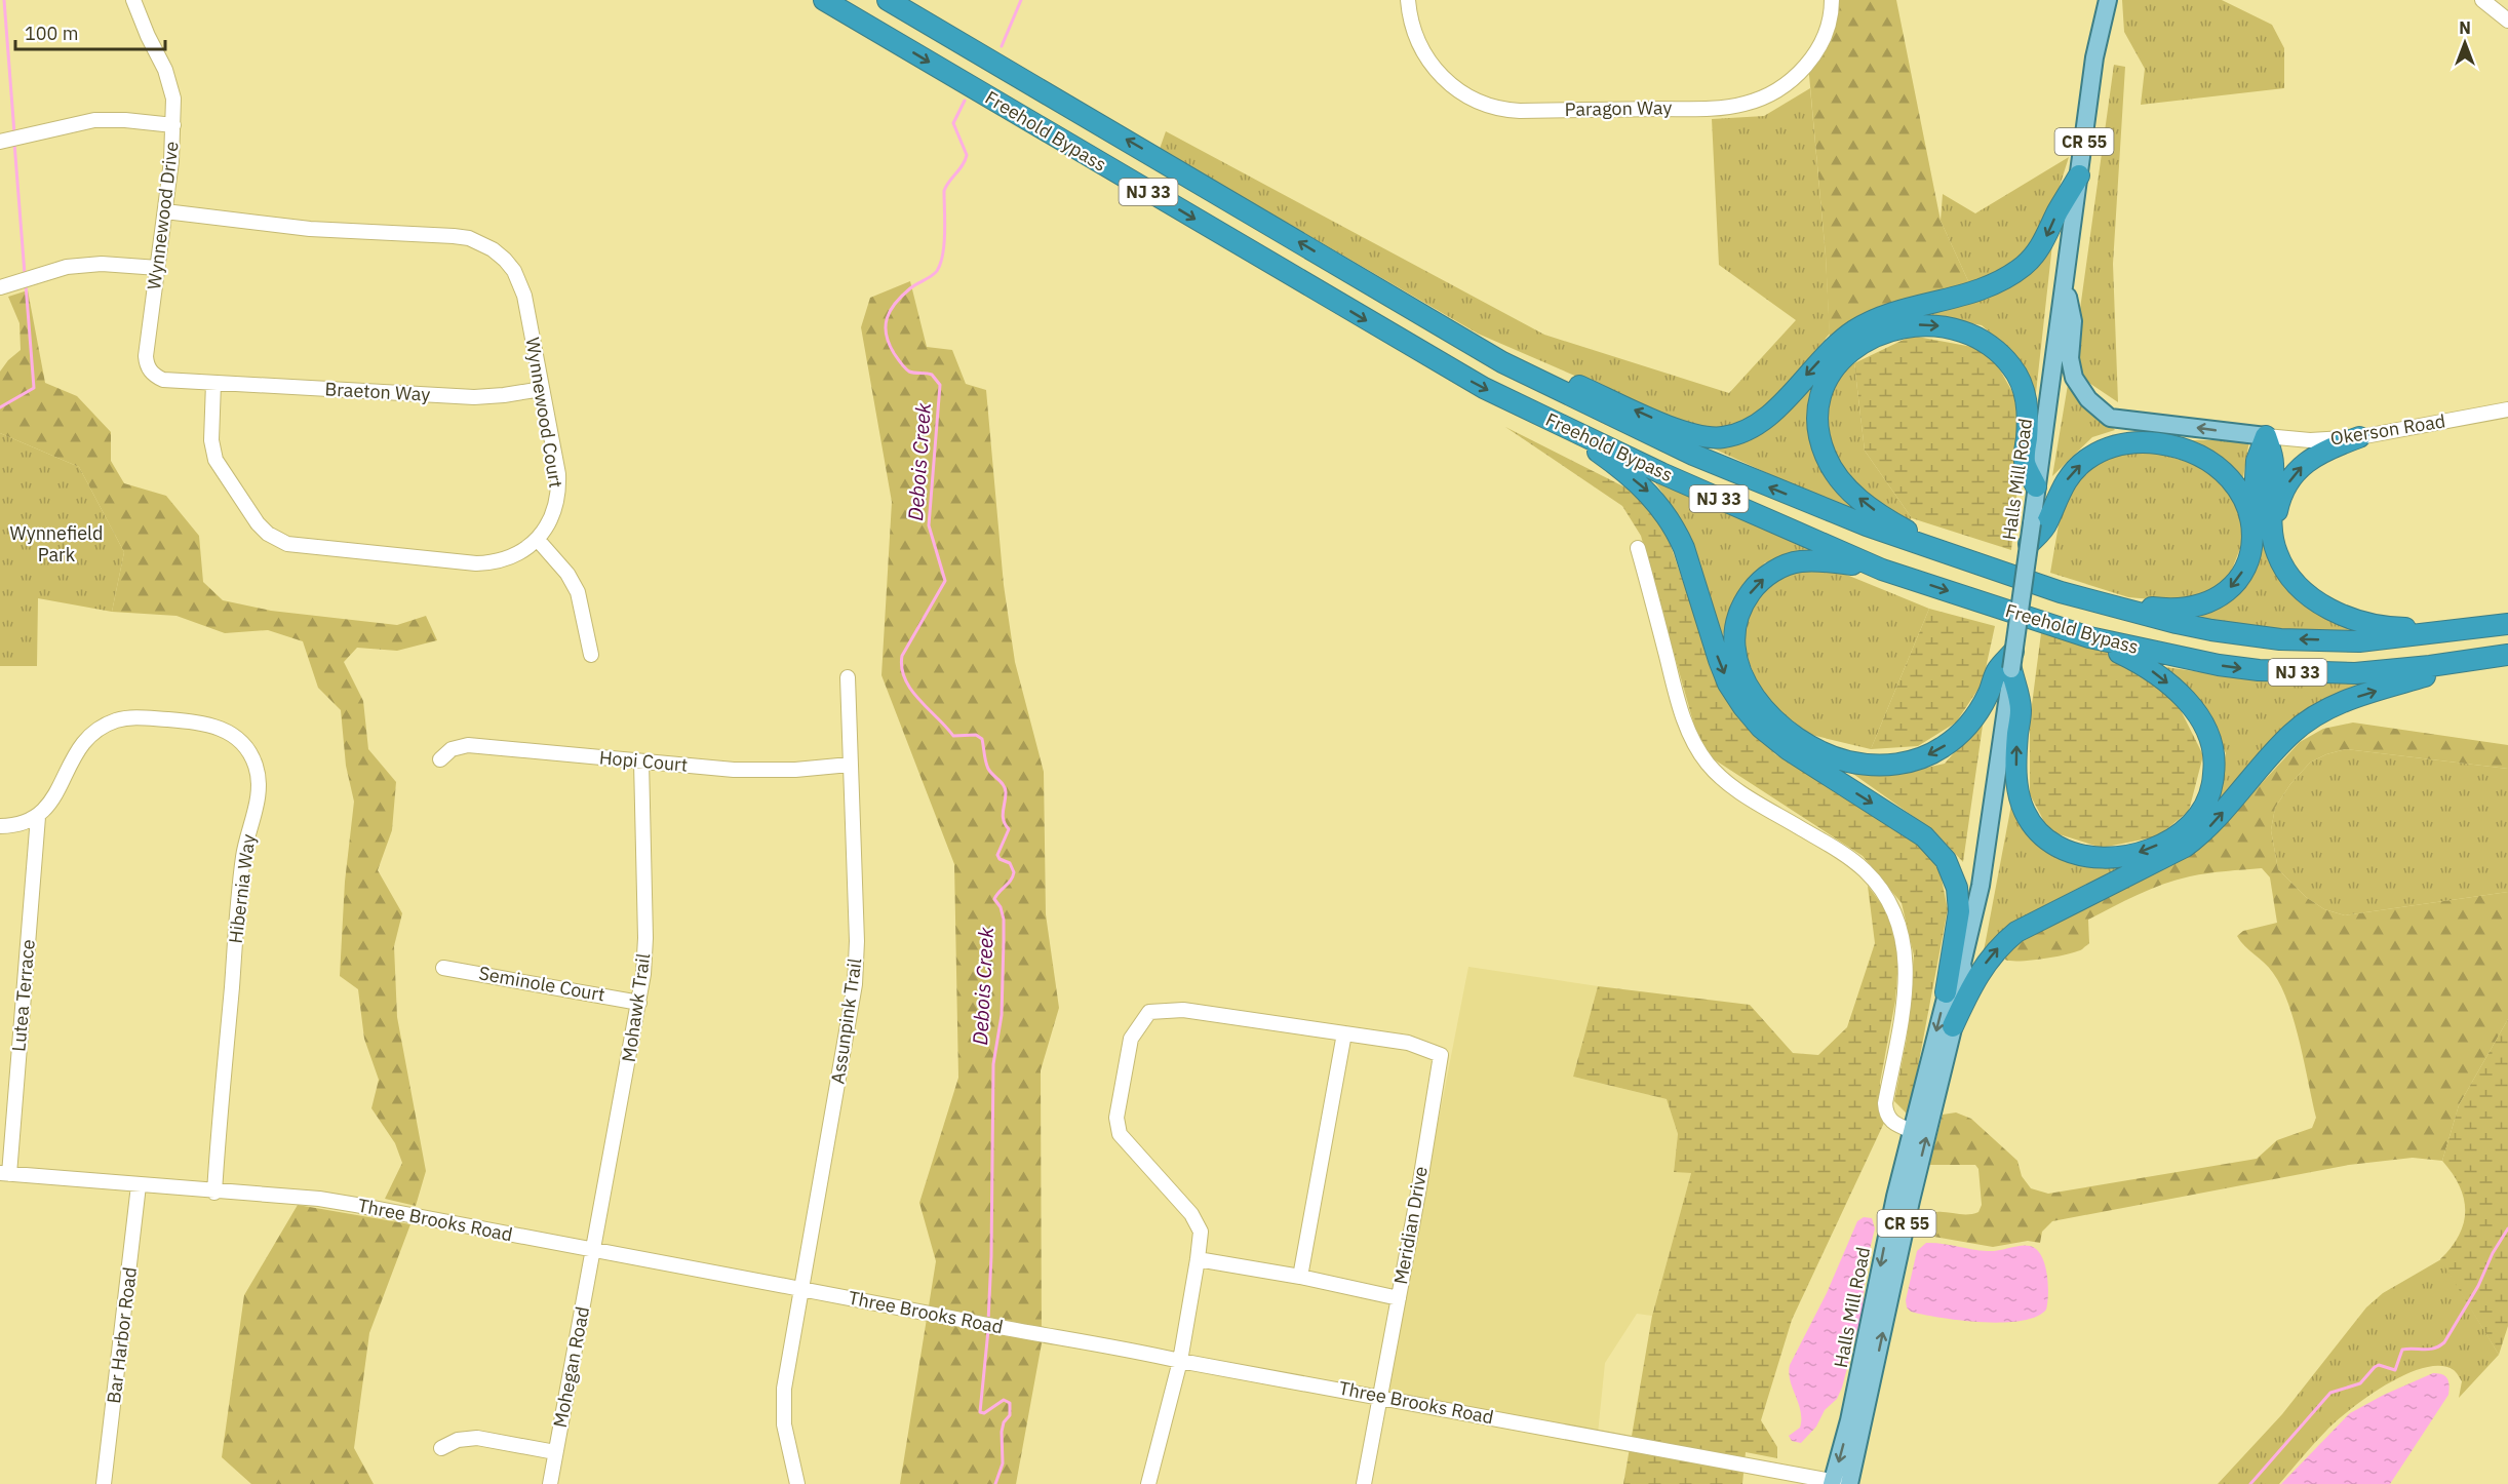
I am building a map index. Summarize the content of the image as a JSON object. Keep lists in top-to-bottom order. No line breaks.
{"streets":{"highway":["Freehold Bypass","NJ 33"],"main road":["CR 55","Halls Mill Road"],"street":["Paragon Way","Wynnewood Drive","Braeton Way","Wynnewood Court","Okerson Road","Hopi Court","Hibernia Way","Seminole Court","Lutea Terrace","Mohawk Trail","Assunpink Trail","Three Brooks Road","Meridian Drive","Bar Harbor Road","Mohegan Road"]},"crossings":[["Wynnewood Drive","Braeton Way"],["Wynnewood Drive","Wynnewood Court"],["Braeton Way","Wynnewood Court"],["Halls Mill Road","Three Brooks Road"],["Hopi Court","Mohawk Trail"],["Hopi Court","Assunpink Trail"],["Hibernia Way","Lutea Terrace"],["Hibernia Way","Three Brooks Road"],["Seminole Court","Mohawk Trail"],["Lutea Terrace","Three Brooks Road"],["Mohawk Trail","Three Brooks Road"],["Mohawk Trail","Mohegan Road"],["Assunpink Trail","Three Brooks Road"],["Three Brooks Road","Meridian Drive"],["Three Brooks Road","Bar Harbor Road"],["Three Brooks Road","Mohegan Road"]],"water":["Debois Creek"],"parks":["Wynnefield Park"],"scale_bar":"100 m","north":"top"}
